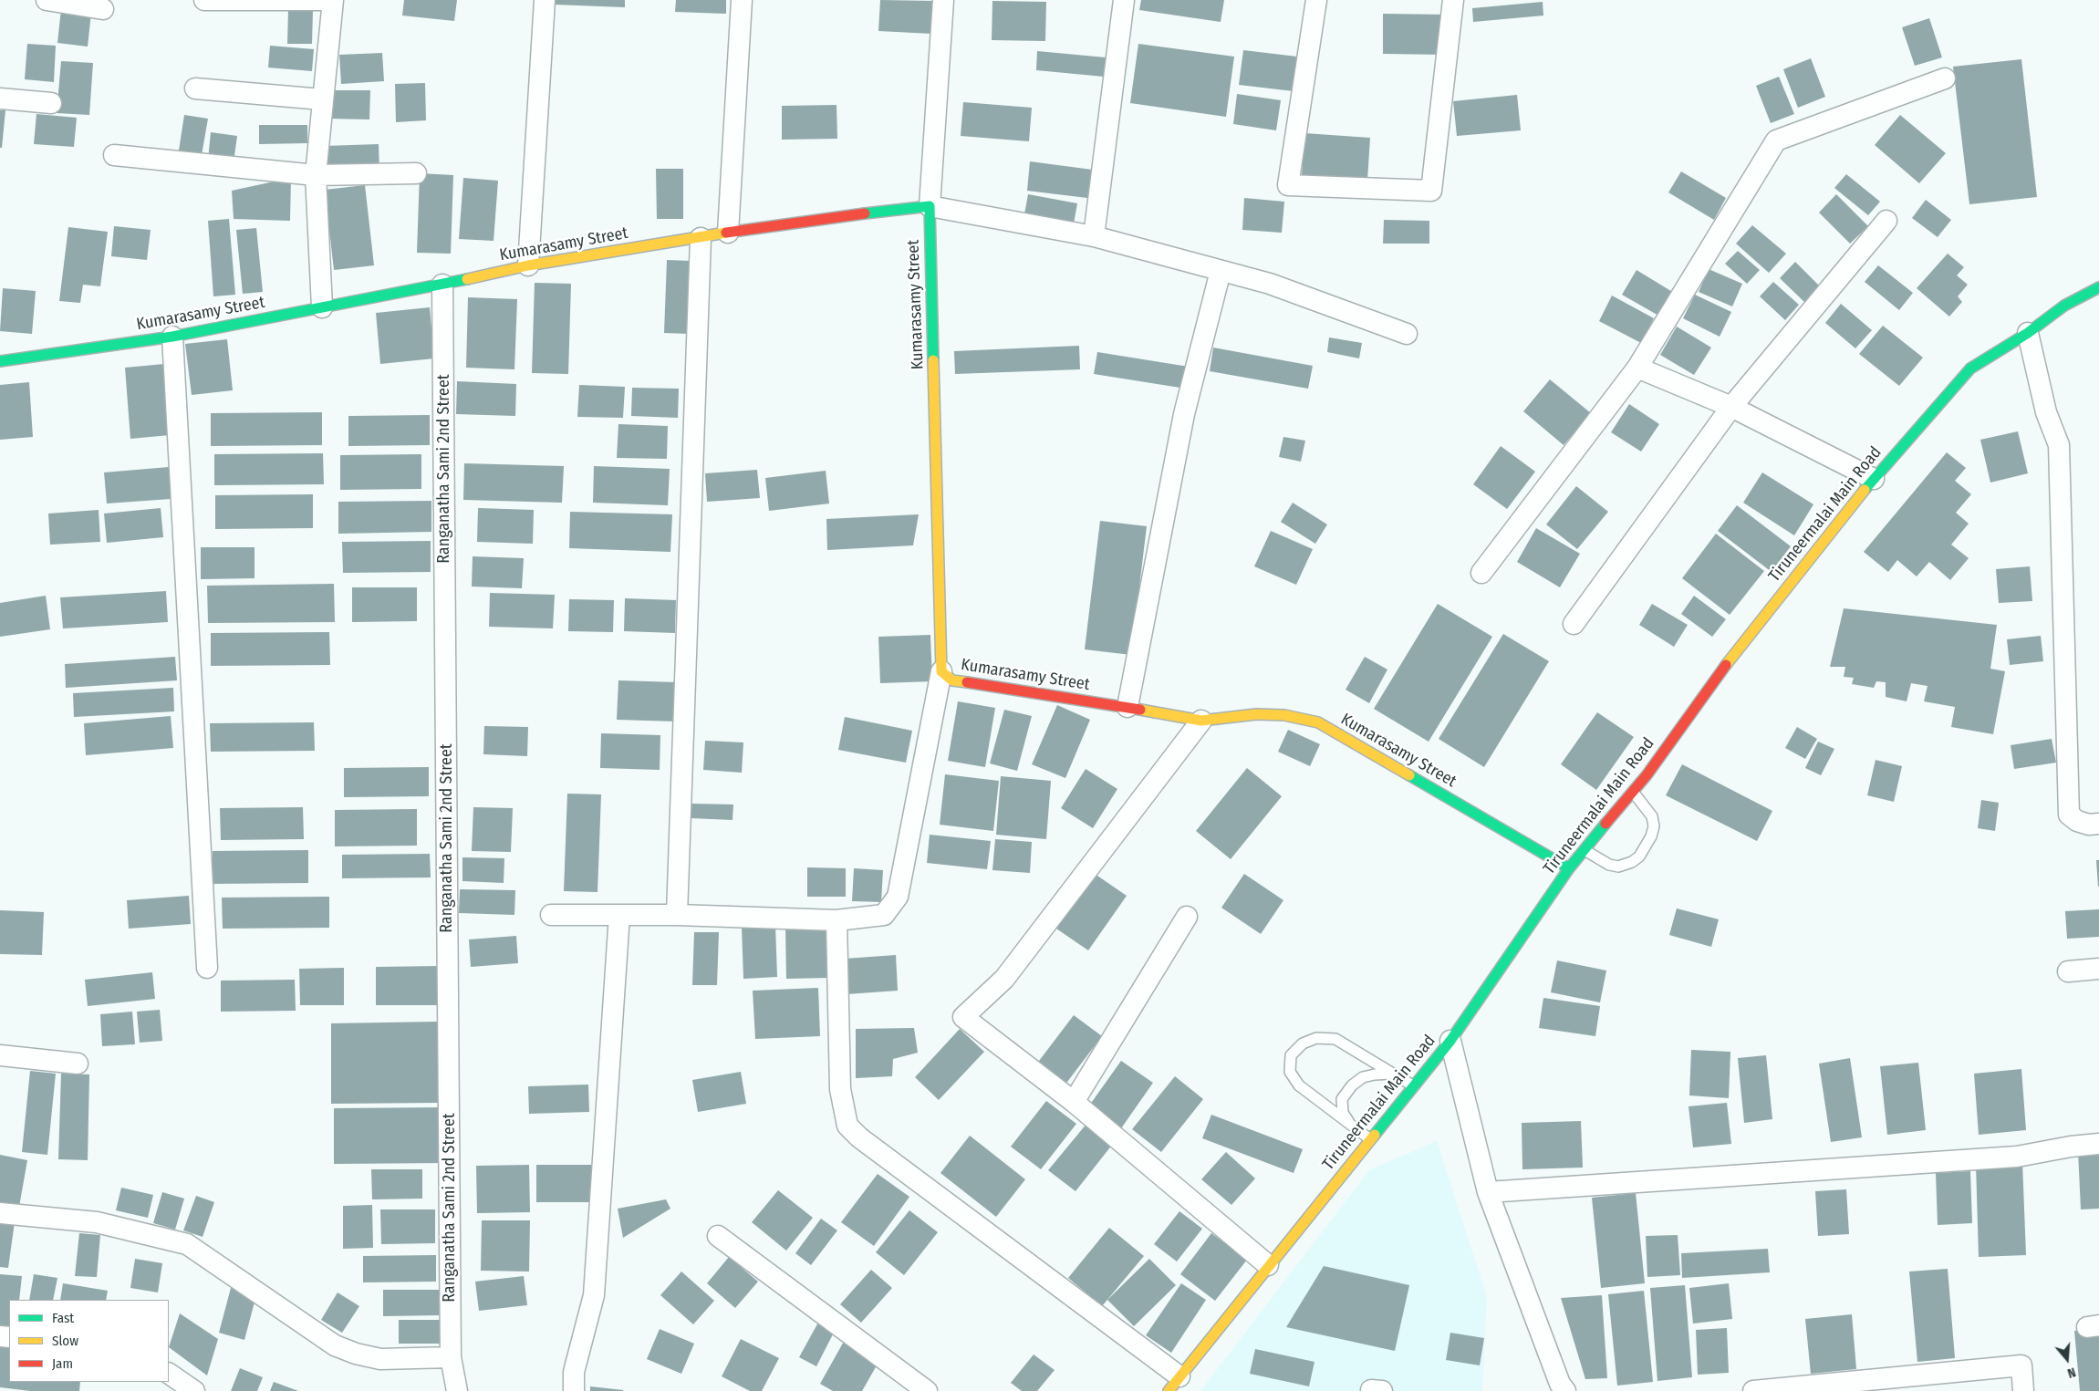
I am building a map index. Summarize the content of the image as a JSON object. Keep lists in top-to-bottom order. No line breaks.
{"streets":{"street":["Kumarasamy Street","Ranganatha Sami 2nd Street","Tiruneermalai Main Road"]},"crossings":[["Kumarasamy Street","Ranganatha Sami 2nd Street"],["Kumarasamy Street","Tiruneermalai Main Road"]],"legend":["Fast","Slow","Jam"],"north":"bottom"}
